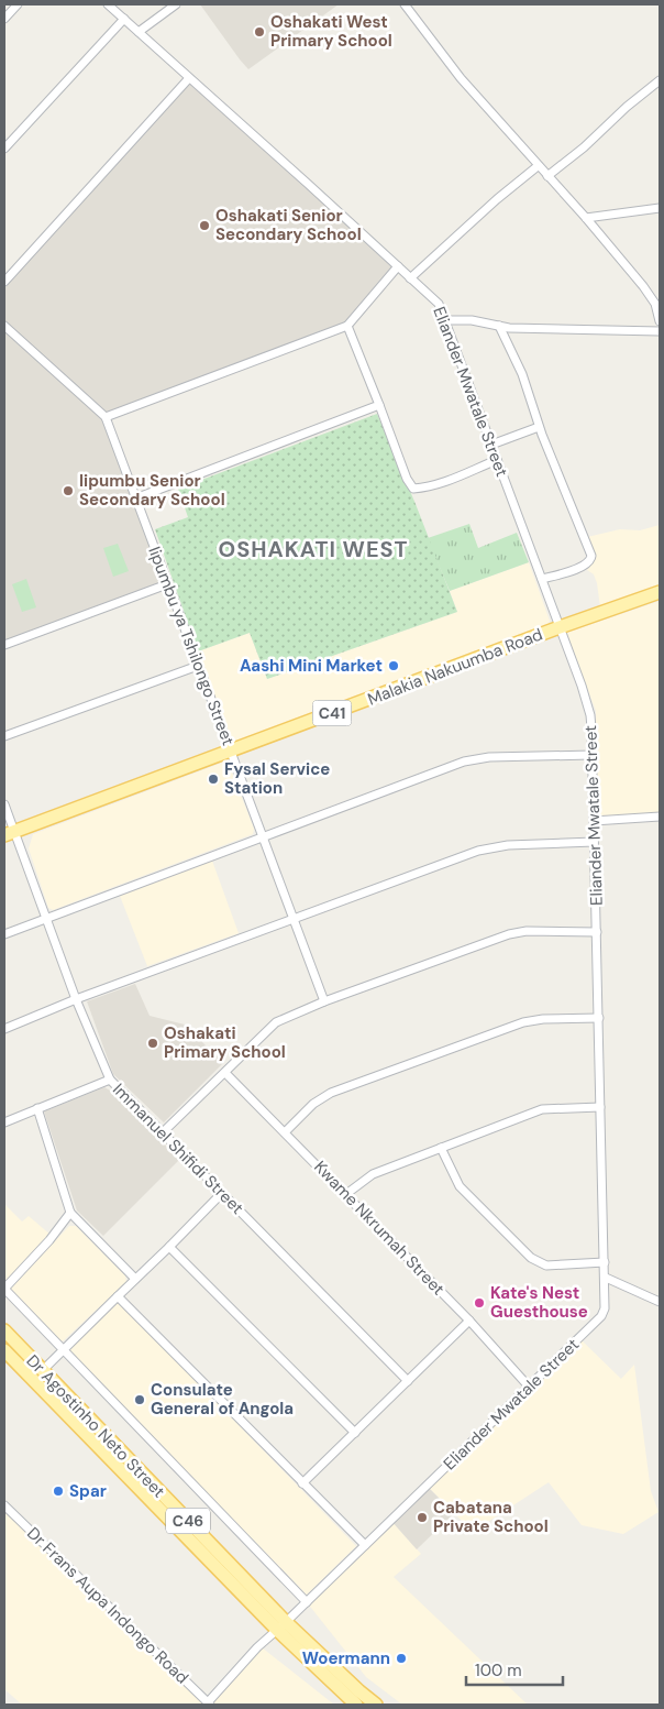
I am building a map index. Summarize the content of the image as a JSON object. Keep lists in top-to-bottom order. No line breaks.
{"streets":{"main road":["Malakia Nakuumba Road","C41","Dr Agostinho Neto Street","C46"],"street":["Eliander Mwatale Street","Iipumbu ya Tshilongo Street","Immanuel Shifidi Street","Kwame Nkrumah Street","Dr Frans Aupa Indongo Road"]},"crossings":[["Eliander Mwatale Street","Malakia Nakuumba Road"],["Eliander Mwatale Street","Kwame Nkrumah Street"],["Eliander Mwatale Street","Dr Agostinho Neto Street"],["Eliander Mwatale Street","Dr Frans Aupa Indongo Road"],["Iipumbu ya Tshilongo Street","Malakia Nakuumba Road"],["Malakia Nakuumba Road","Immanuel Shifidi Street"]],"districts":["OSHAKATI WEST"],"places":["Oshakati West Primary School","Oshakati Senior Secondary School","Iipumbu Senior Secondary School","Aashi Mini Market","Fysal Service Station","Oshakati Primary School","Kate's Nest Guesthouse","Consulate General of Angola","Spar","Cabatana Private School","Woermann"],"scale_bar":"100 m"}
